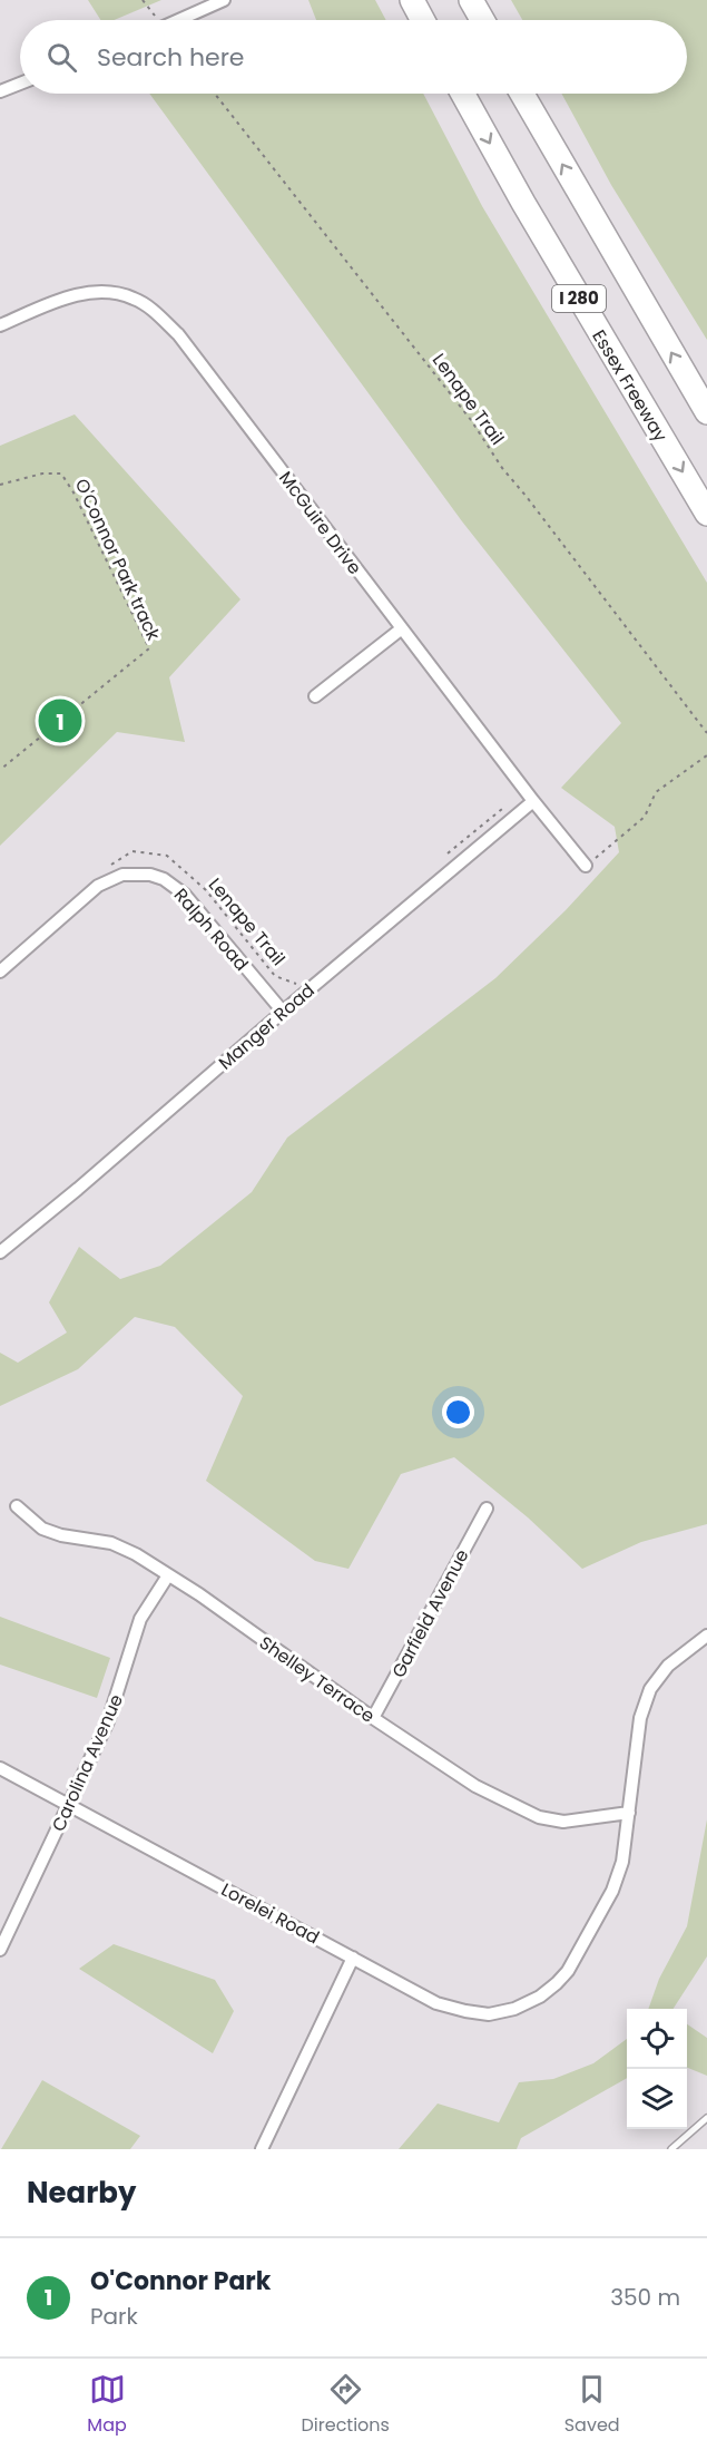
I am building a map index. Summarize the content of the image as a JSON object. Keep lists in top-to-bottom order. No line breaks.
{"streets":{"highway":["I 280","Essex Freeway"],"street":["McGuire Drive","Ralph Road","Manger Road","Garfield Avenue","Shelley Terrace","Carolina Avenue","Lorelei Road"],"path":["Lenape Trail","O'Connor Park track"]},"crossings":[["McGuire Drive","Manger Road"],["Ralph Road","Manger Road"],["Garfield Avenue","Shelley Terrace"],["Shelley Terrace","Carolina Avenue"],["Shelley Terrace","Lorelei Road"],["Carolina Avenue","Lorelei Road"]],"page":{"search":"Search here","pins":"1","heading":"Nearby","list":[{"mark":"1","name":"O'Connor Park","note":"Park","value":"350 m"}],"nav":["Map","Directions","Saved"]}}
